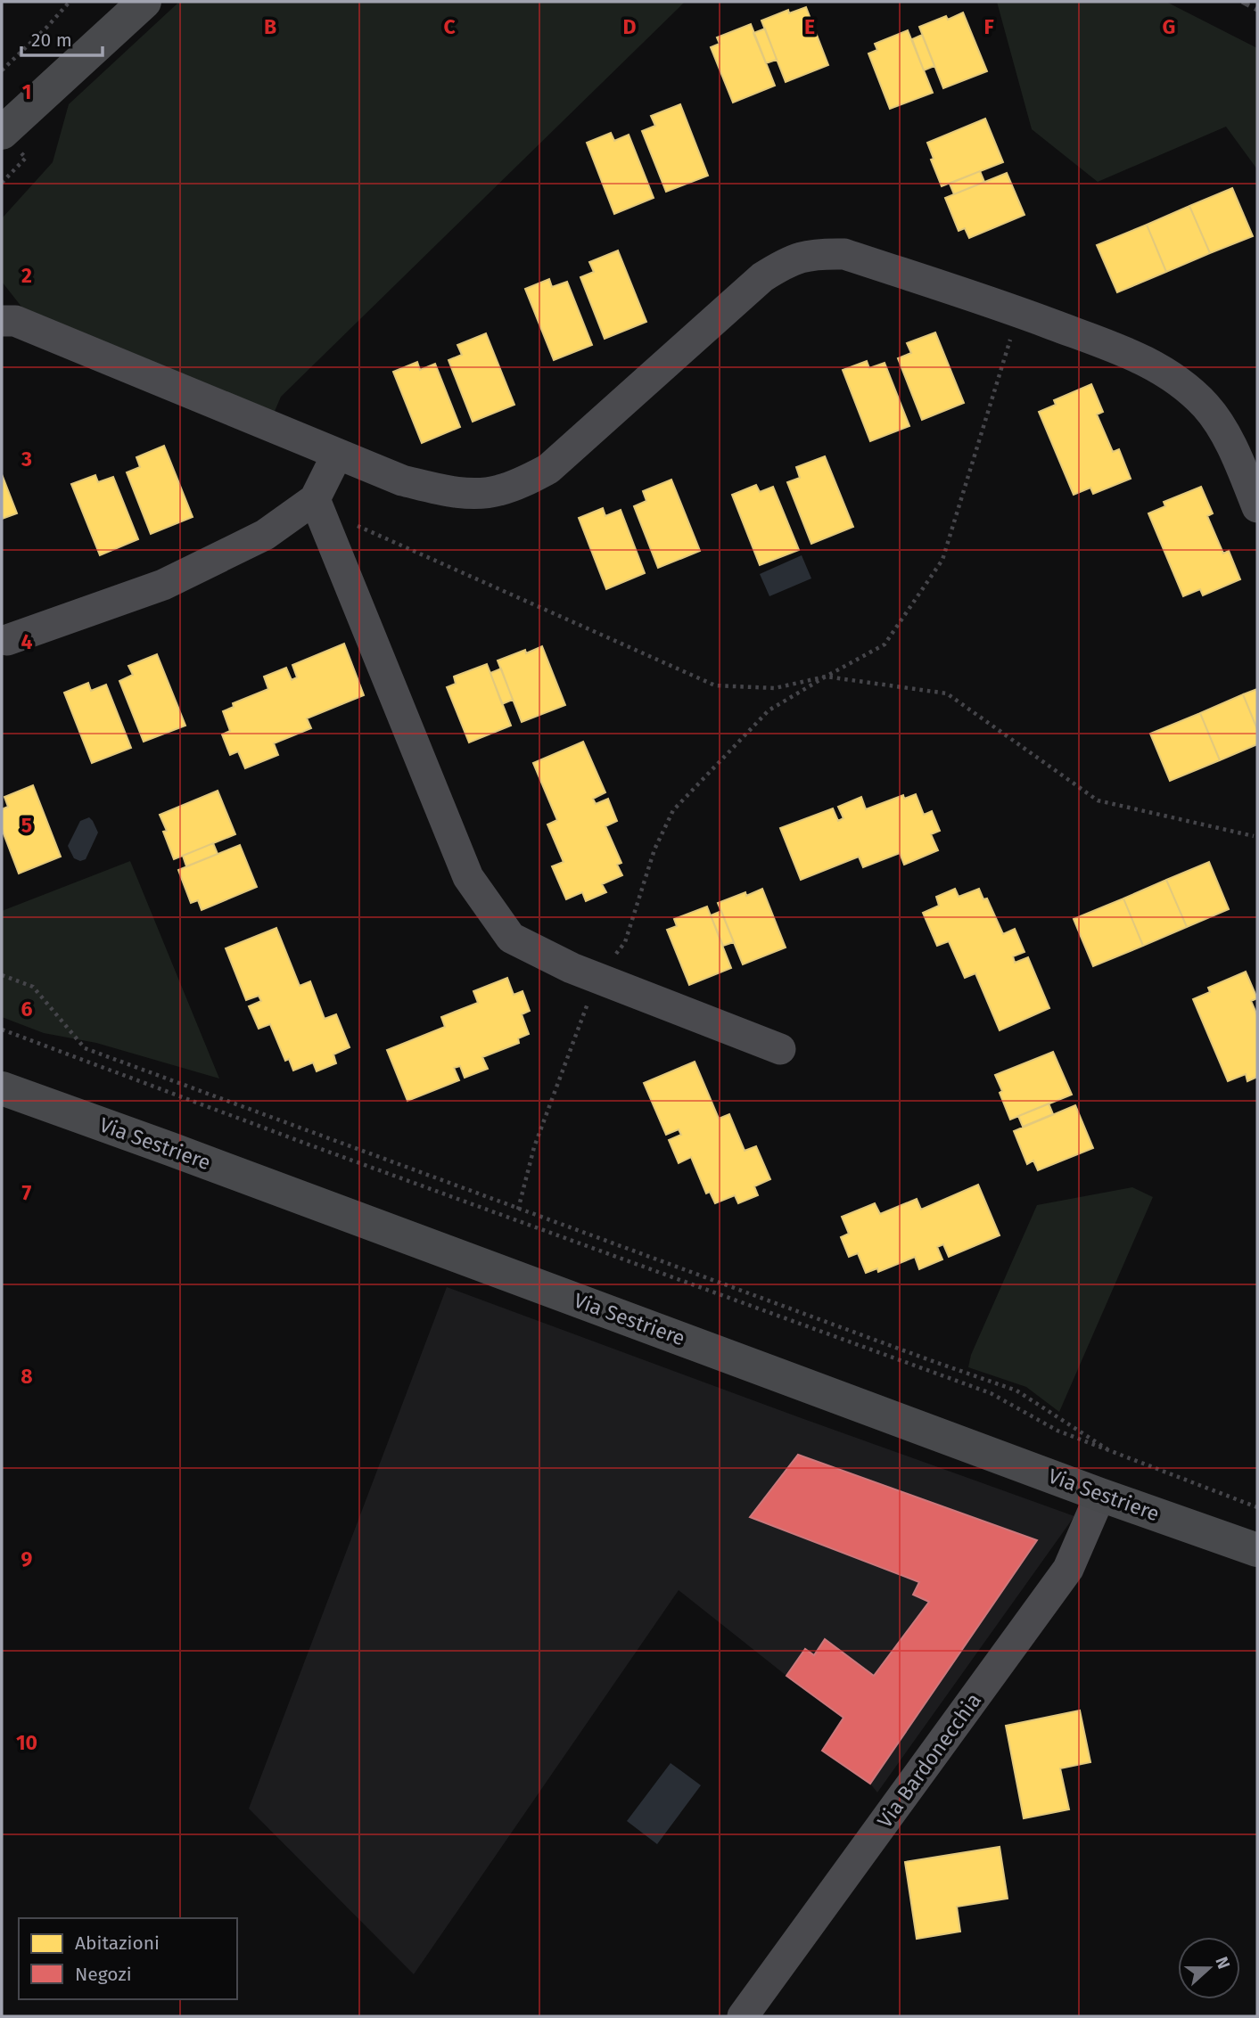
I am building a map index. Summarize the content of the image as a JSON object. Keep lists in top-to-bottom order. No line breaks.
{"streets":{"main road":["Via Sestriere"],"street":["Via Bardonecchia"]},"crossings":[["Via Sestriere","Via Bardonecchia"]],"legend":["Abitazioni","Negozi"],"scale_bar":"20 m","north":"right","grid":{"columns":["B","C","D","E","F","G"],"rows":["1","2","3","4","5","6","7","8","9","10"]}}
